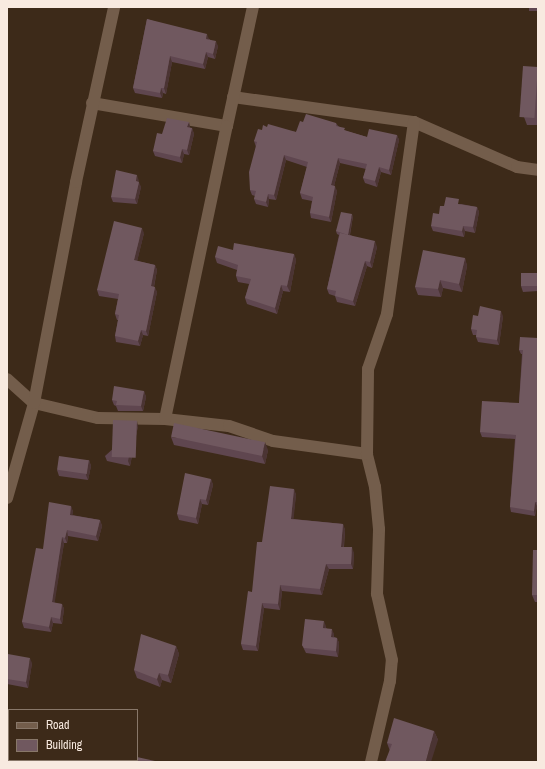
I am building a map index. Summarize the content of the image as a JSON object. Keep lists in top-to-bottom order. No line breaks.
{"legend":["Road","Building"]}
